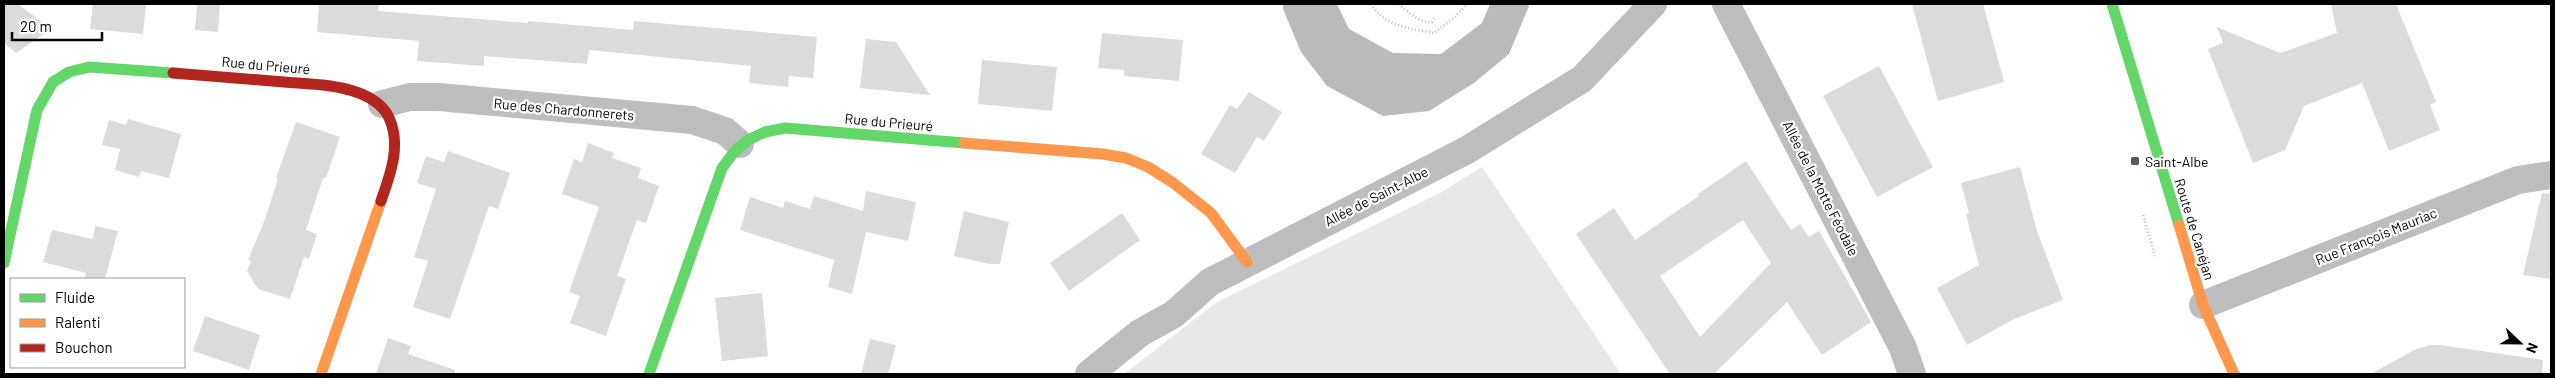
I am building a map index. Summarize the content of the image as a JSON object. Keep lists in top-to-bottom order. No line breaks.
{"streets":{"street":["Rue du Prieuré","Rue des Chardonnerets","Allée de la Motte Féodale","Allée de Saint-Albe","Route de Canéjan","Rue François Mauriac"]},"crossings":[["Rue du Prieuré","Rue des Chardonnerets"],["Rue du Prieuré","Allée de Saint-Albe"],["Route de Canéjan","Rue François Mauriac"]],"places":{"transit":["Saint-Albe"]},"legend":["Fluide","Ralenti","Bouchon"],"scale_bar":"20 m","north":"right"}
